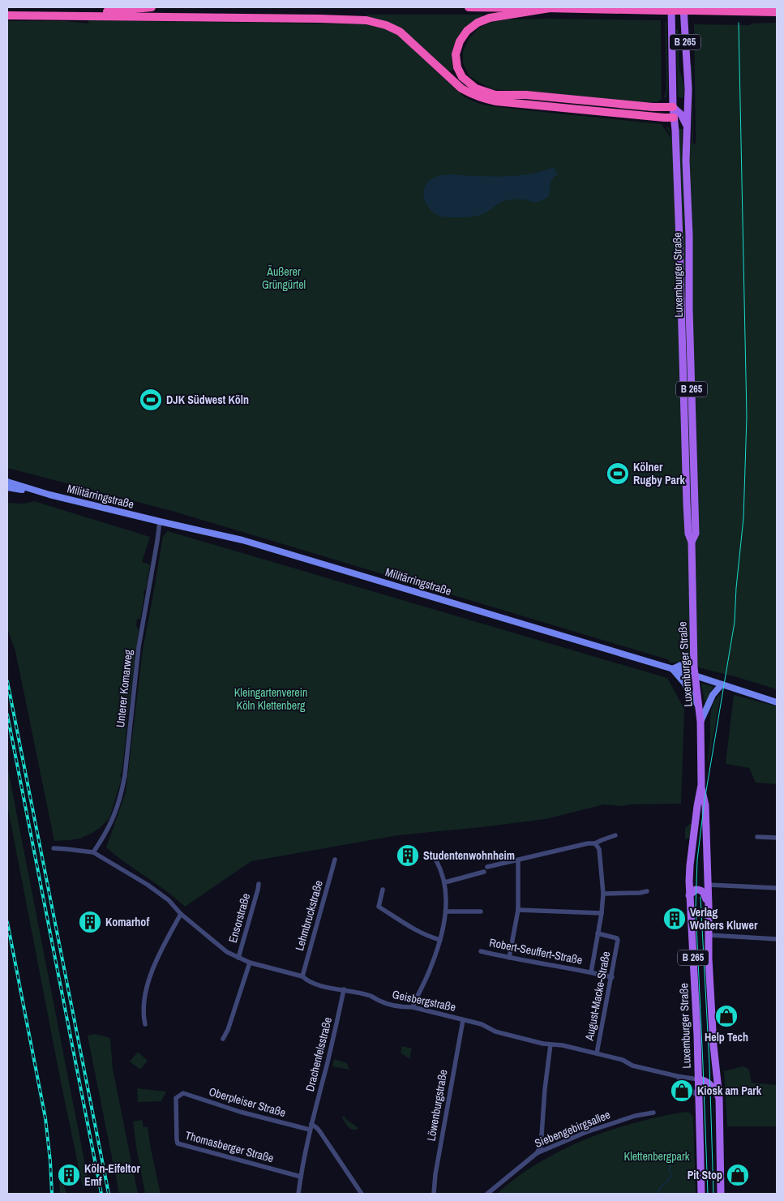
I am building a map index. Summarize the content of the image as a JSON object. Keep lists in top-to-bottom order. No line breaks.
{"streets":{"main road":["B 265","Luxemburger Straße","Militärringstraße"],"street":["Unterer Komarweg","Lehmbruckstraße","Ensorstraße","Robert-Seuffert-Straße","August-Macke-Straße","Geisbergstraße","Drachenfelsstraße","Oberpleiser Straße","Löwenburgstraße","Siebengebirgsallee","Thomasberger Straße"]},"crossings":[["Luxemburger Straße","Militärringstraße"],["Luxemburger Straße","Geisbergstraße"],["Militärringstraße","Unterer Komarweg"],["Unterer Komarweg","Geisbergstraße"],["Lehmbruckstraße","Geisbergstraße"],["Ensorstraße","Geisbergstraße"],["Robert-Seuffert-Straße","August-Macke-Straße"],["August-Macke-Straße","Geisbergstraße"],["Geisbergstraße","Drachenfelsstraße"],["Geisbergstraße","Löwenburgstraße"],["Drachenfelsstraße","Oberpleiser Straße"],["Drachenfelsstraße","Thomasberger Straße"],["Oberpleiser Straße","Thomasberger Straße"]],"parks":["Äußerer Grüngürtel","Kleingartenverein Köln Klettenberg","Klettenbergpark"],"places":{"sports":["DJK Südwest Köln","Kölner Rugby Park"],"building":["Studentenwohnheim","Verlag Wolters Kluwer","Komarhof","Köln-Eifeltor Emf"],"shop":["Help Tech","Kiosk am Park","Pit Stop"]}}
